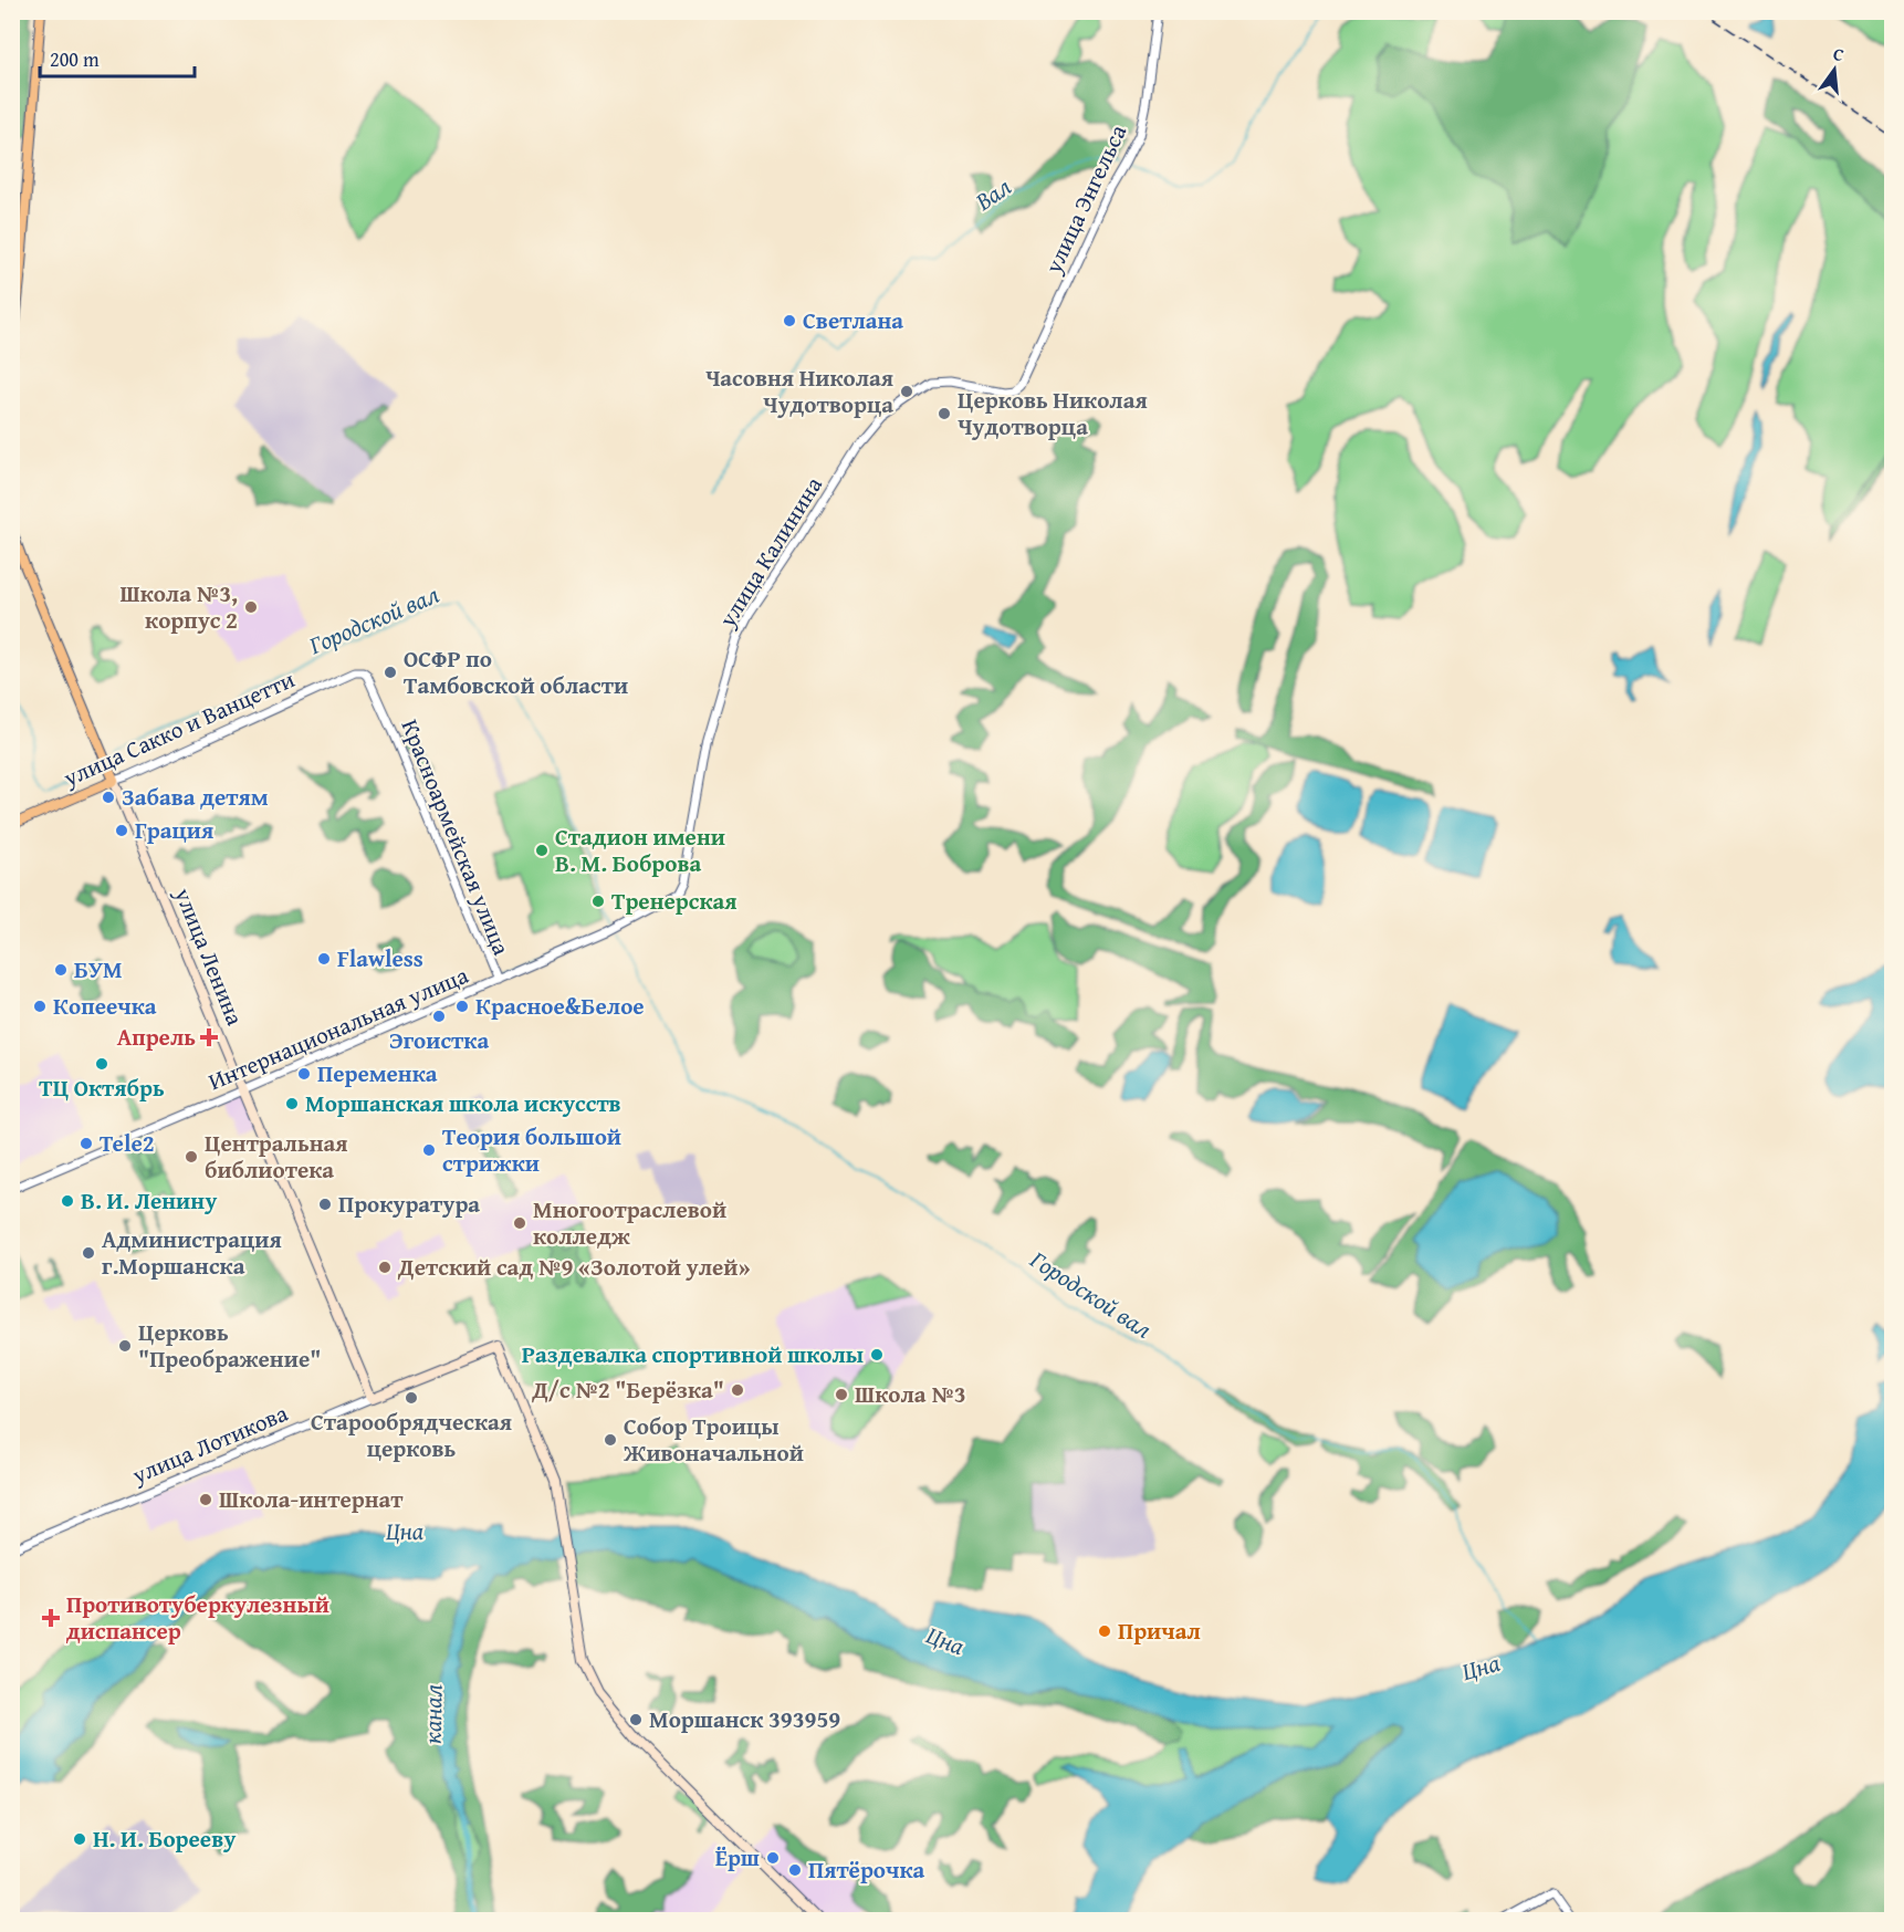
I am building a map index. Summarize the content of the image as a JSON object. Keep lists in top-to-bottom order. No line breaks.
{"streets":{"main road":["улица Сакко и Ванцетти","улица Ленина","улица Лотикова"],"street":["улица Энгельса","улица Калинина","Красноармейская улица","Интернациональная улица"]},"crossings":[["улица Энгельса","улица Калинина"],["улица Калинина","Интернациональная улица"],["улица Сакко и Ванцетти","Красноармейская улица"],["улица Сакко и Ванцетти","улица Ленина"],["Красноармейская улица","Интернациональная улица"],["улица Ленина","Интернациональная улица"],["улица Ленина","улица Лотикова"]],"water":["Вал","Городской вал","Цна","канал"],"places":{"other":["Светлана","Часовня Николая Чудотворца","Церковь Николая Чудотворца","Школа №3, корпус 2","ОСФР по Тамбовской области","Забава детям","Грация","Стадион имени В. М. Боброва","Тренерская","Flawless","БУМ","Копеечка","Красное&Белое","Эгоистка","ТЦ Октябрь","Переменка","Моршанская школа искусств","Tele2","Теория большой стрижки","Центральная библиотека","В. И. Ленину","Прокуратура","Многоотраслевой колледж","Администрация г.Моршанска","Детский сад №9 «Золотой улей»","Церковь \"Преображение\"","Раздевалка спортивной школы","Д/с №2 \"Берёзка\"","Школа №3","Старообрядческая церковь","Собор Троицы Живоначальной","Школа-интернат","Причал","Моршанск 393959","Н. И. Борееву","Ёрш","Пятёрочка"],"health":["Апрель","Противотуберкулезный диспансер"]},"scale_bar":"200 m","north":"top"}
